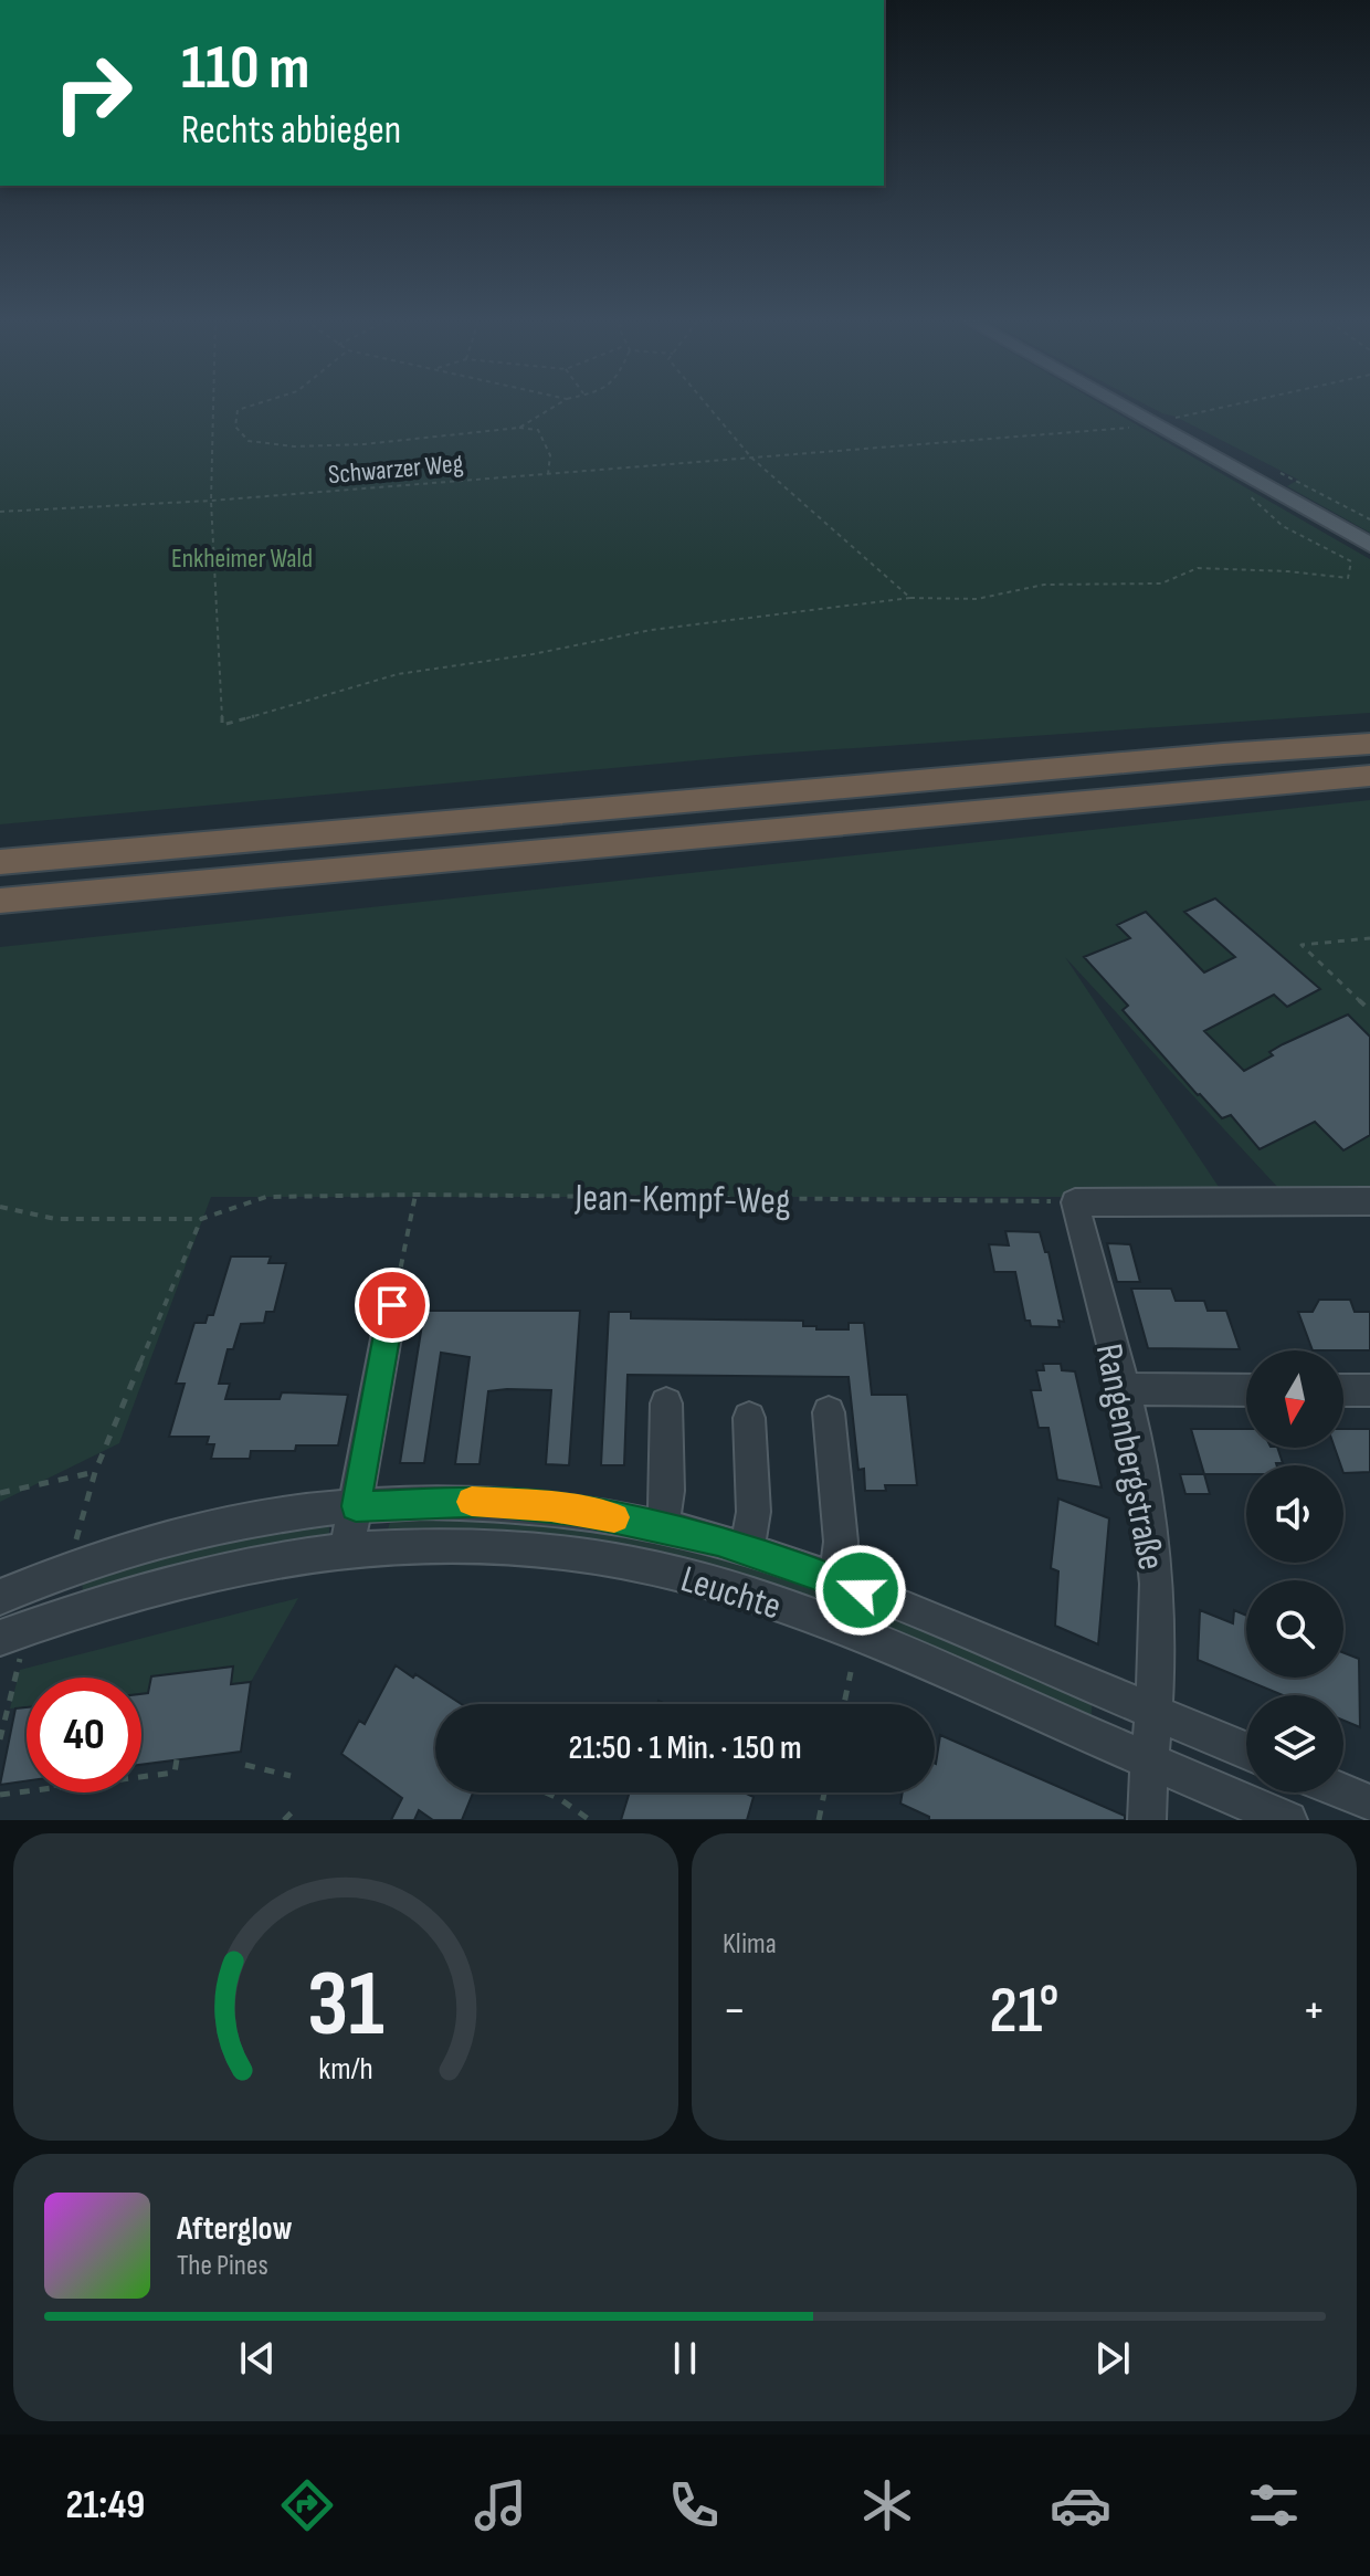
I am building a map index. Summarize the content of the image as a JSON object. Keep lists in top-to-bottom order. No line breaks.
{"streets":{"street":["Rangenbergstraße","Leuchte"],"path":["Schwarzer Weg","Jean-Kempf-Weg"]},"crossings":[["Jean-Kempf-Weg","Rangenbergstraße"],["Rangenbergstraße","Leuchte"]],"parks":["Enkheimer Wald"],"north":"bottom","page":{"turn":["110 m","Rechts abbiegen"],"limit":"40","trip":"21:50 · 1 Min. · 150 m","tile":"Klima","heat":["−","21°","+"],"song":["Afterglow","The Pines"],"tabs":"21:49","gauge":["31","km/h"]}}
